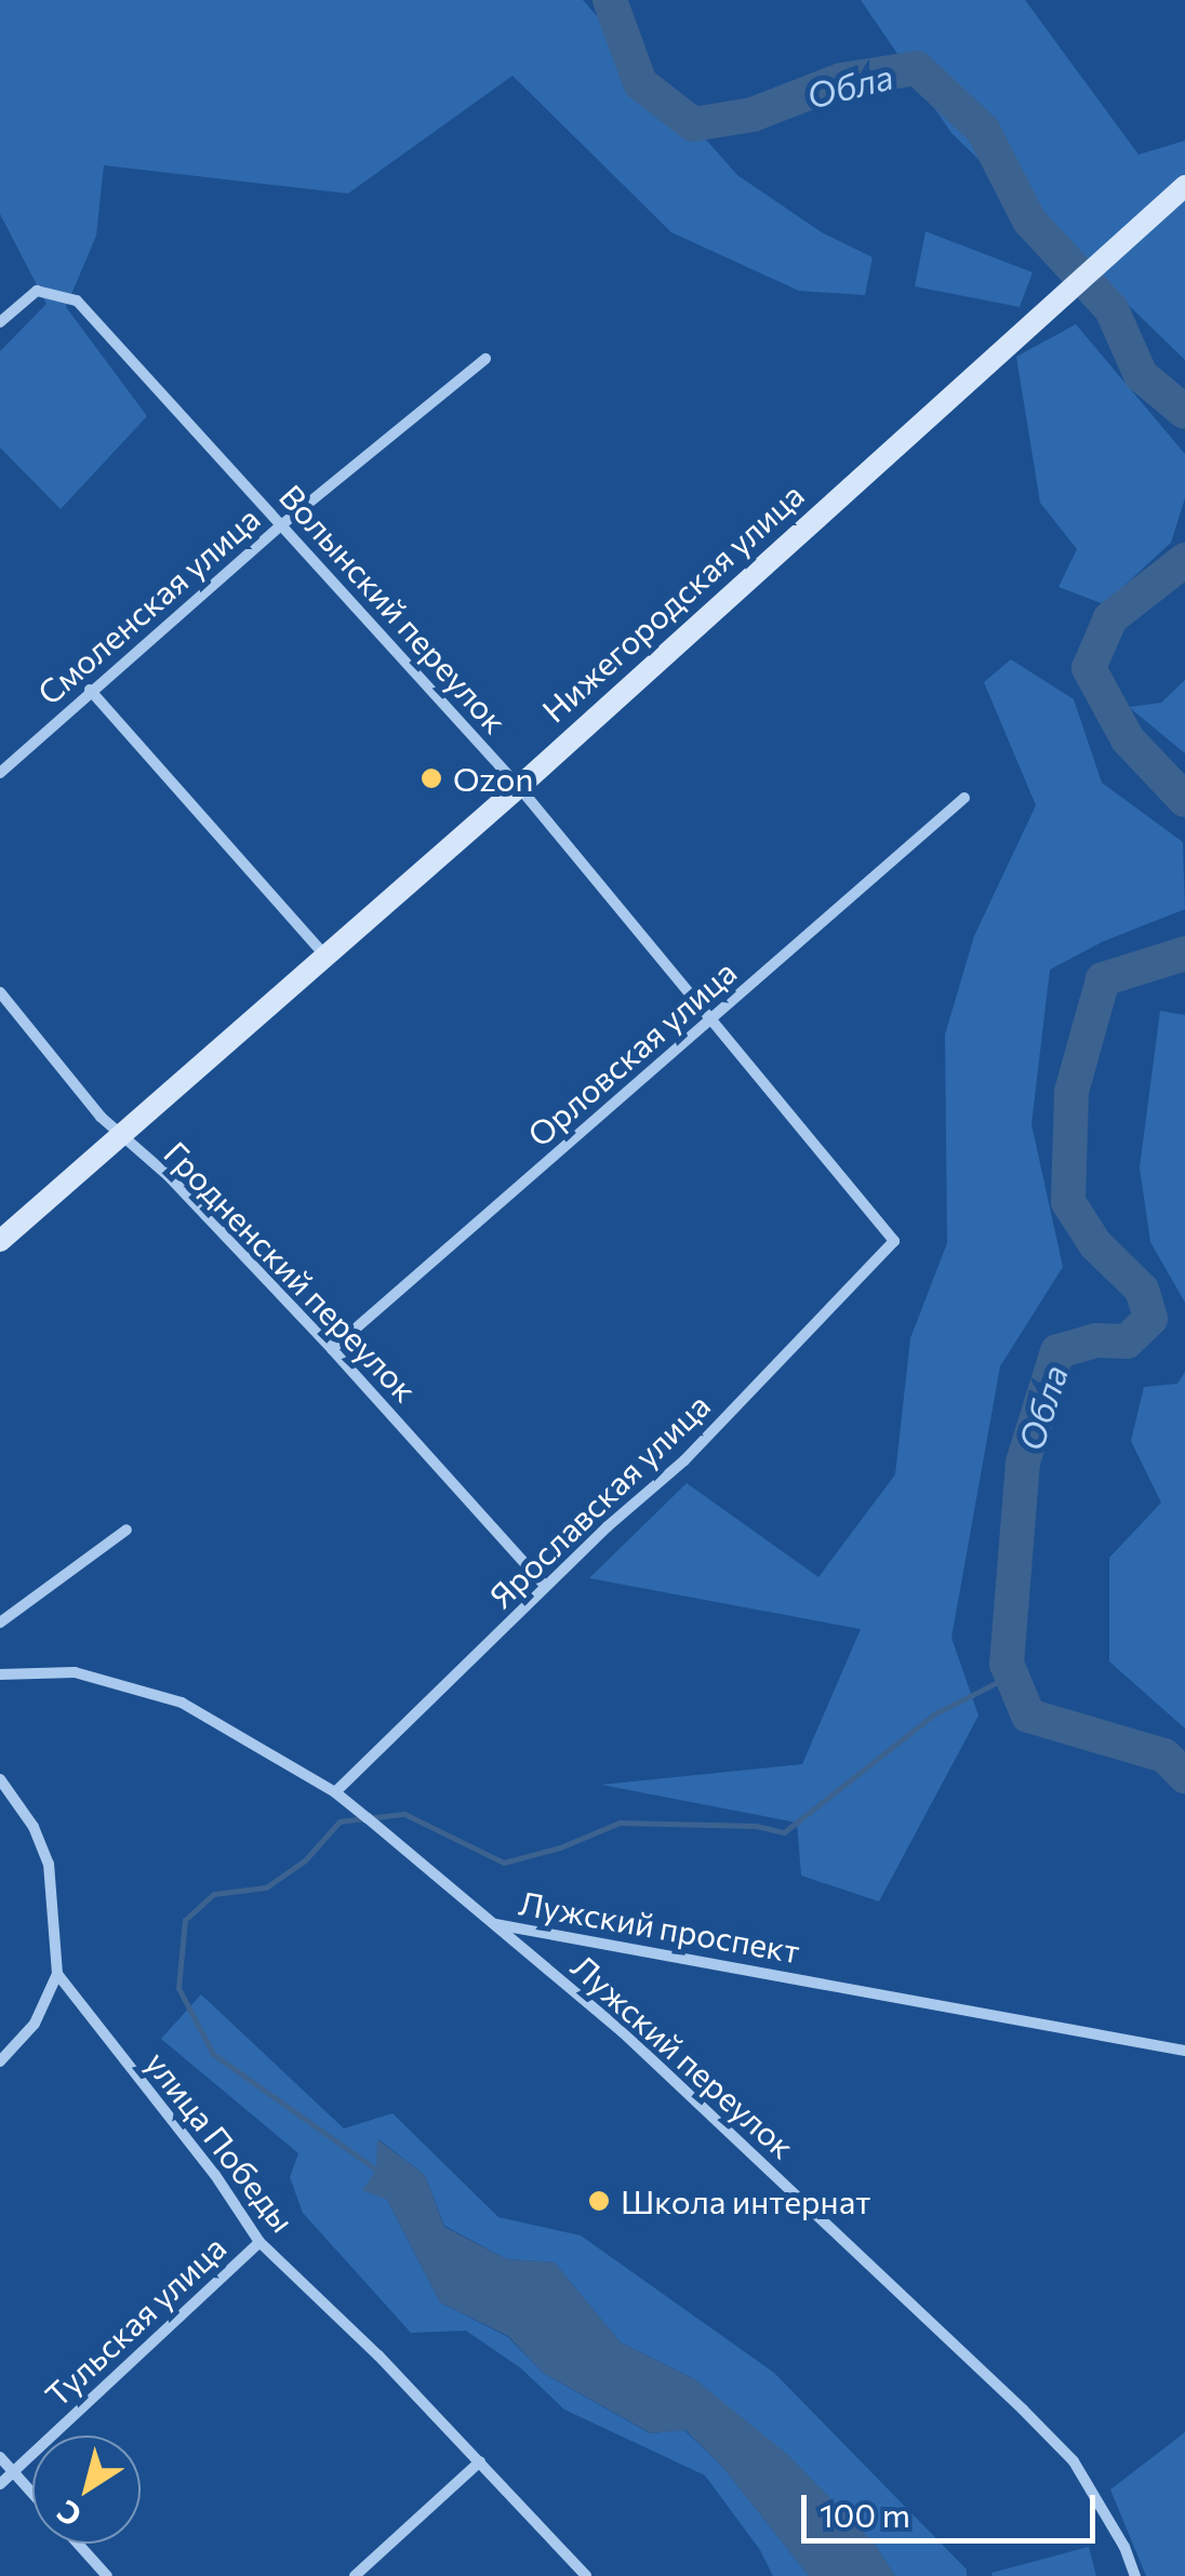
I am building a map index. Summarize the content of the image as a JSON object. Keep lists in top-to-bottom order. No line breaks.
{"streets":{"street":["Нижегородская улица","Смоленская улица","Волынский переулок","Орловская улица","Гродненский переулок","Ярославская улица","Лужский проспект","Лужский переулок","улица Победы","Тульская улица"]},"crossings":[["Нижегородская улица","Волынский переулок"],["Нижегородская улица","Гродненский переулок"],["Смоленская улица","Волынский переулок"],["Волынский переулок","Орловская улица"],["Волынский переулок","Ярославская улица"],["Орловская улица","Гродненский переулок"],["Гродненский переулок","Ярославская улица"],["Ярославская улица","Лужский проспект"],["Лужский проспект","Лужский переулок"],["улица Победы","Тульская улица"]],"water":["Обла"],"places":["Ozon","Школа интернат"],"scale_bar":"100 m","north":"bottom left"}
